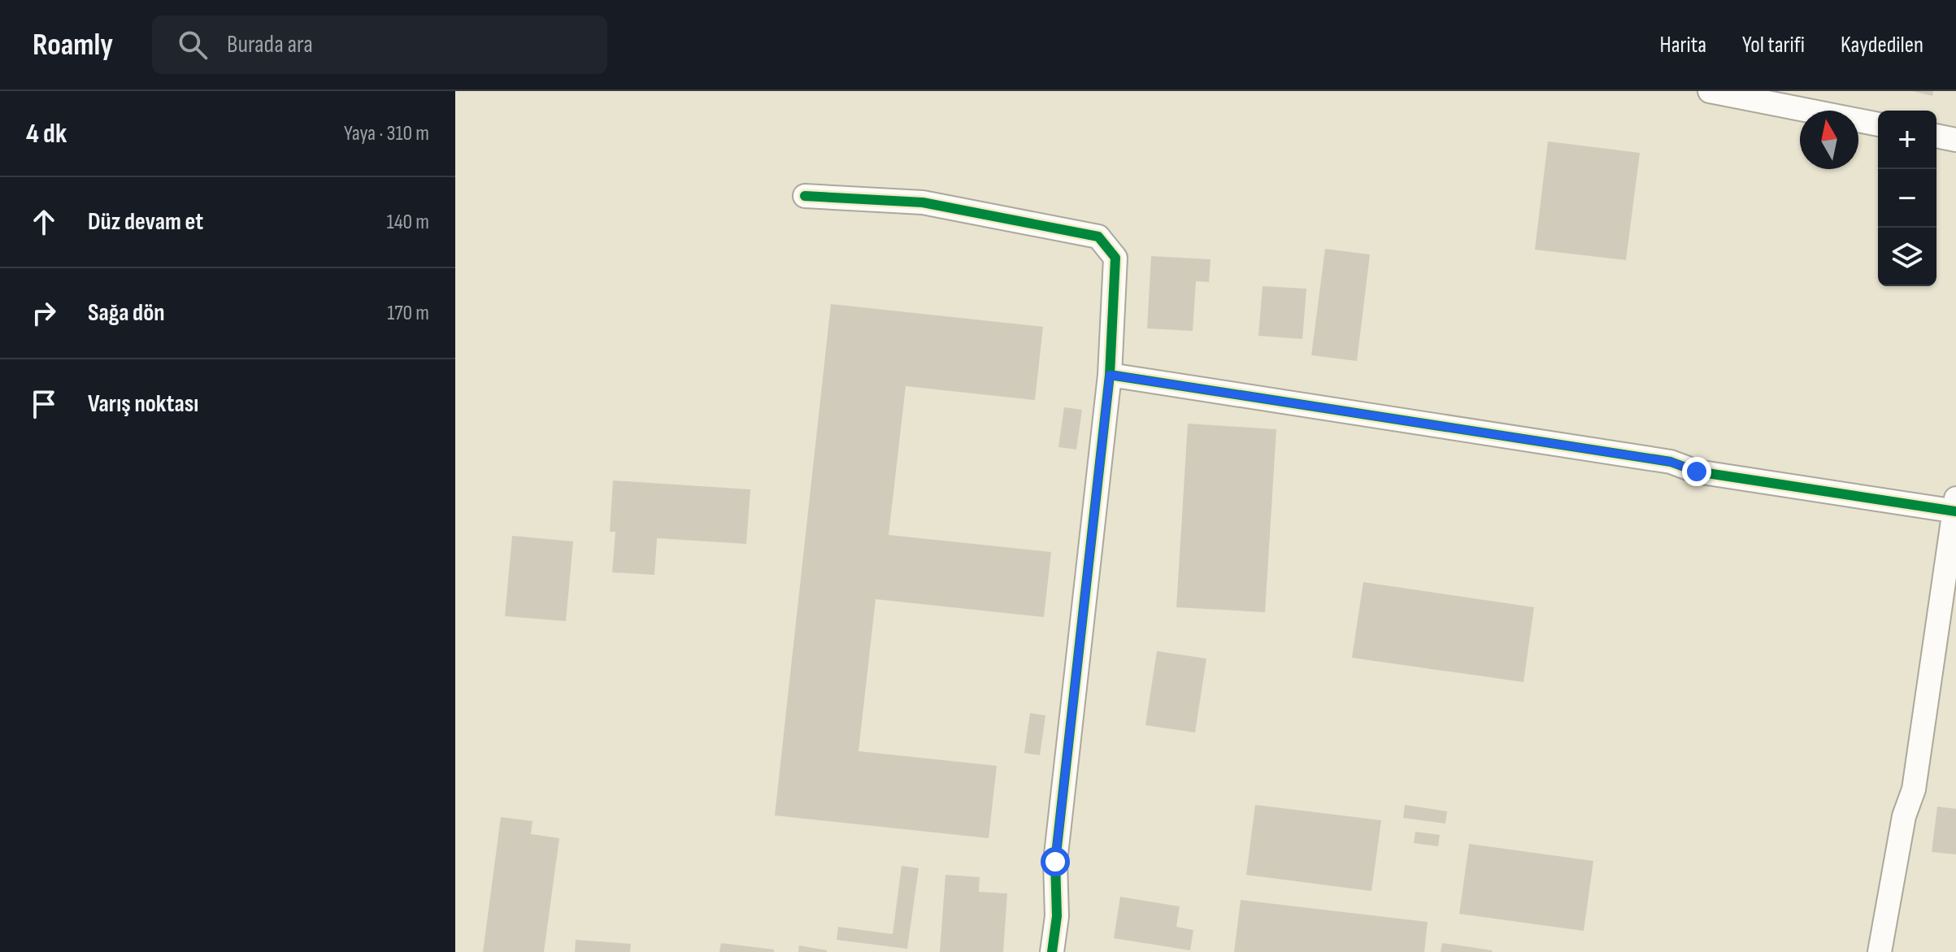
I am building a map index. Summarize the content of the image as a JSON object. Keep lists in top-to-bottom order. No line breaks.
{"north":"top","page":{"header":"Roamly","search":"Burada ara","nav":["Harita","Yol tarifi","Kaydedilen"],"heading":["4 dk","Yaya · 310 m"],"map_buttons":["+","−"],"list":[["Düz devam et","140 m"],["Sağa dön","170 m"],"Varış noktası"]}}
